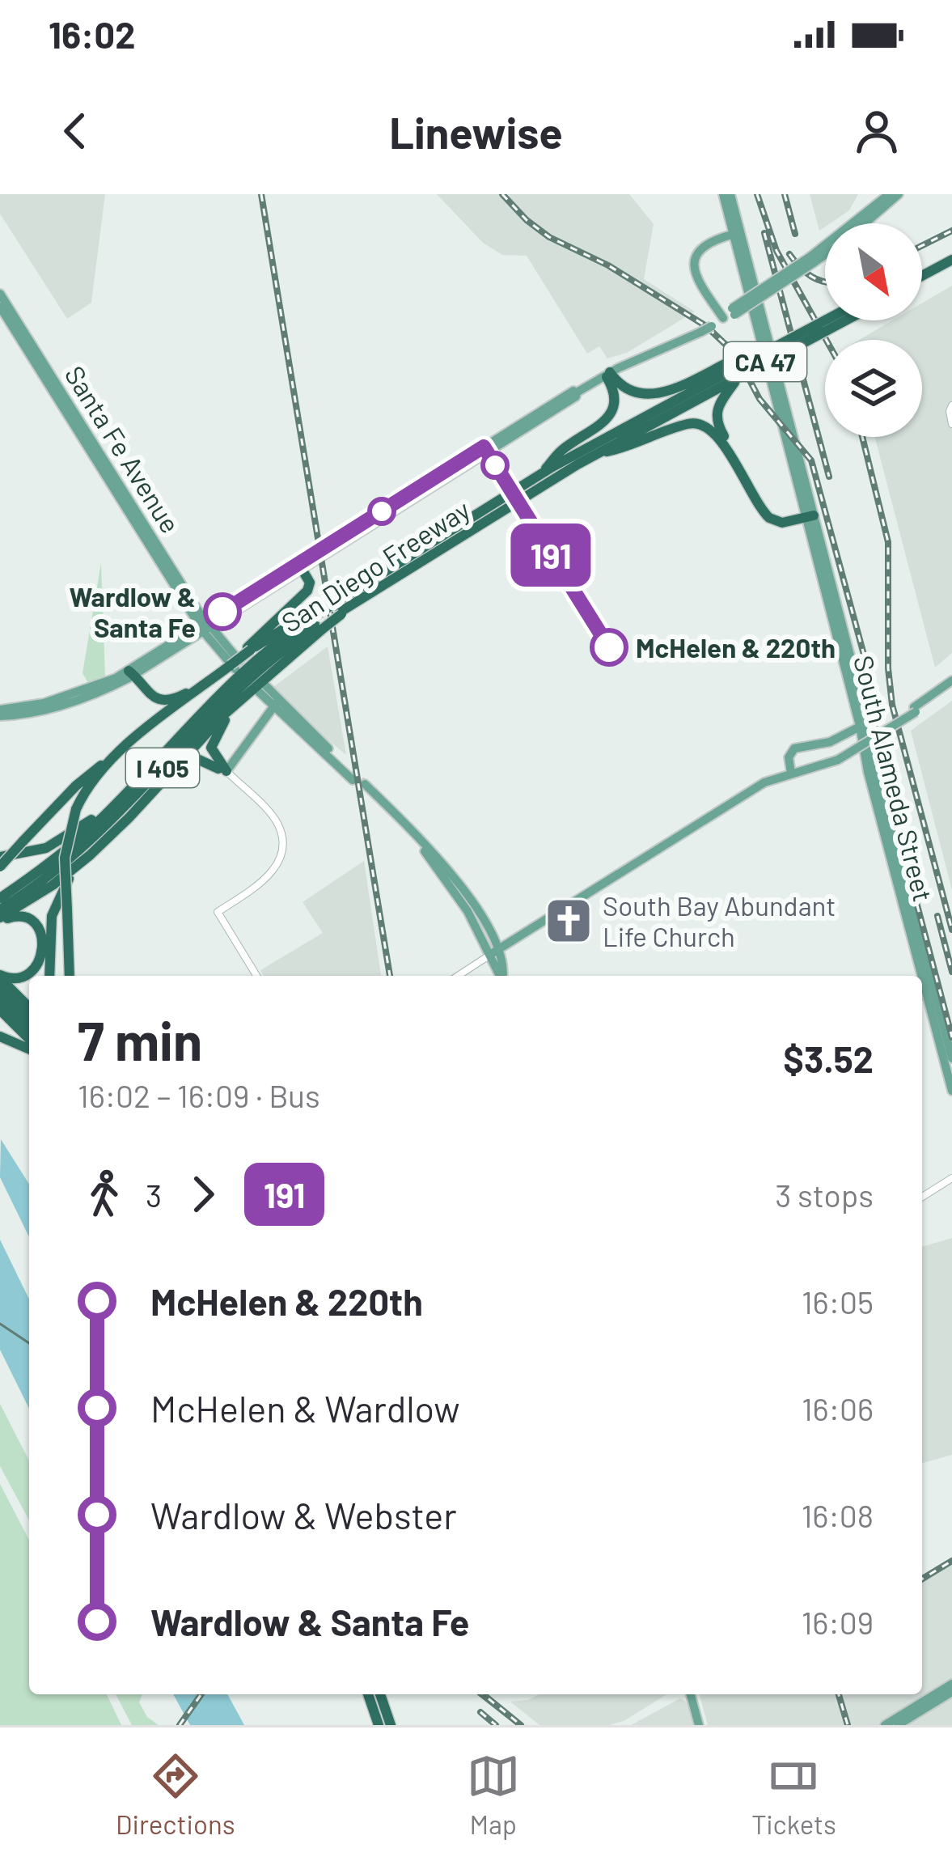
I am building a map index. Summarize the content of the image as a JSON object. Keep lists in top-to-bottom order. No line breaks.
{"streets":{"highway":["San Diego Freeway","I 405"],"main road":["CA 47","Santa Fe Avenue","South Alameda Street"]},"places":{"other":["Wardlow & Santa Fe","McHelen & 220th"],"church":["South Bay Abundant Life Church"]},"lines":["bus line 191"],"north":"bottom right","page":{"status":"16:02","header":"Linewise","on_map":"191","heading":["7 min","16:02 – 16:09 · Bus","$3.52"],"legs":["3","191","3 stops"],"list":[{"name":"McHelen & 220th","value":"16:05"},{"name":"McHelen & Wardlow","value":"16:06"},{"name":"Wardlow & Webster","value":"16:08"},{"name":"Wardlow & Santa Fe","value":"16:09"}],"tabs":["Directions","Map","Tickets"]}}
